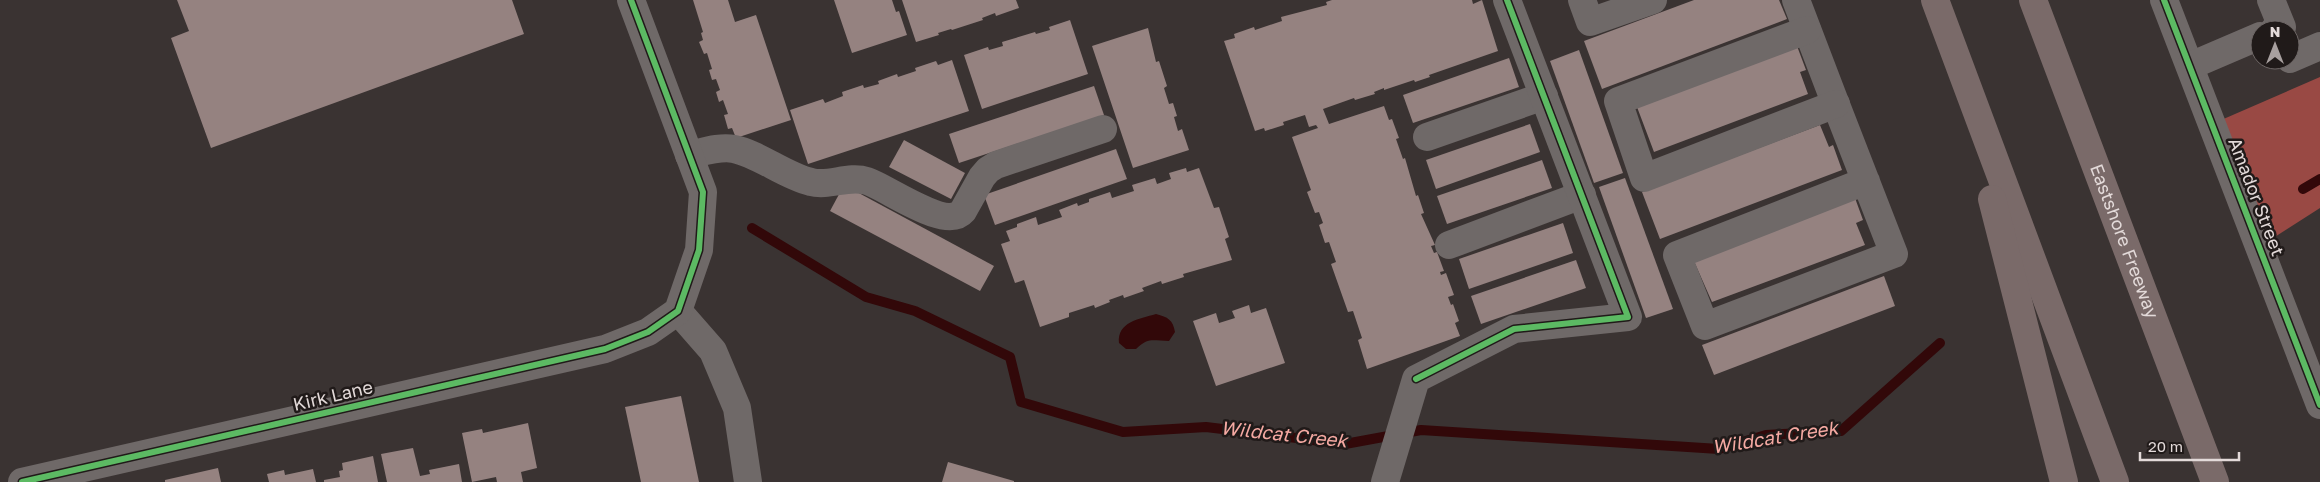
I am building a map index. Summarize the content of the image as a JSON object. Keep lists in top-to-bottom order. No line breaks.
{"streets":{"highway":["Eastshore Freeway"],"street":["Amador Street","Kirk Lane"]},"water":["Wildcat Creek"],"scale_bar":"20 m","north":"top"}
